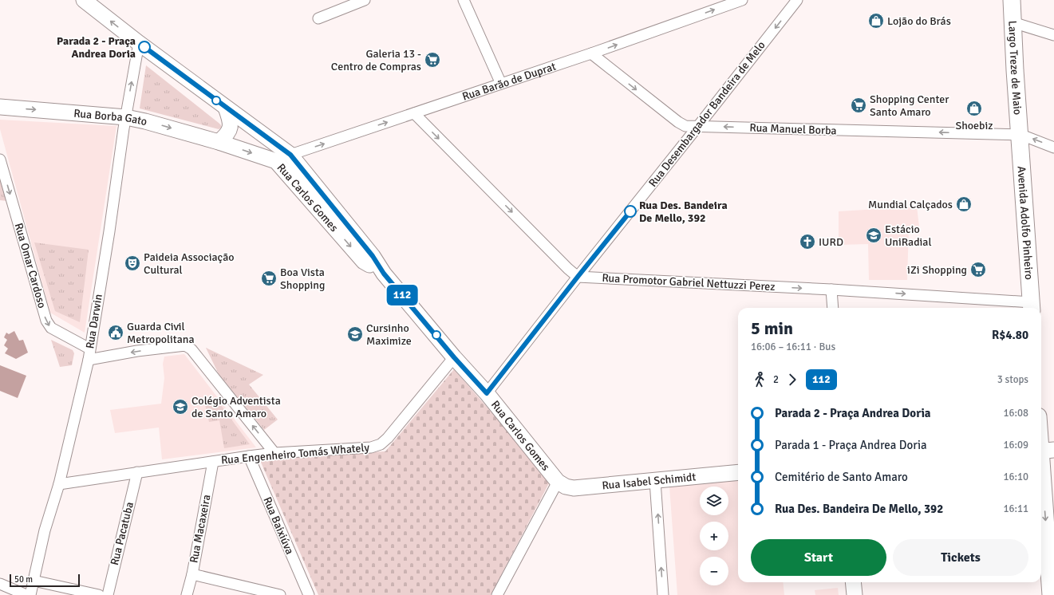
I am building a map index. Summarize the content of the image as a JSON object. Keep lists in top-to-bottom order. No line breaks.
{"streets":{"main road":["Largo Treze de Maio","Avenida Adolfo Pinheiro"],"street":["Rua Barão de Duprat","Rua Desembargador Bandeira de Melo","Rua Borba Gato","Rua Manuel Borba","Rua Carlos Gomes","Rua Omar Cardoso","Rua Promotor Gabriel Nettuzzi Perez","Rua Darwin","Rua Engenheiro Tomás Whately","Rua Isabel Schimidt","Rua Baixiúva","Rua Macaxeira","Rua Pacatuba"]},"crossings":[["Largo Treze de Maio","Rua Manuel Borba"],["Largo Treze de Maio","Avenida Adolfo Pinheiro"],["Rua Barão de Duprat","Rua Manuel Borba"],["Rua Barão de Duprat","Rua Carlos Gomes"],["Rua Desembargador Bandeira de Melo","Rua Manuel Borba"],["Rua Desembargador Bandeira de Melo","Rua Carlos Gomes"],["Rua Desembargador Bandeira de Melo","Rua Promotor Gabriel Nettuzzi Perez"],["Rua Borba Gato","Rua Carlos Gomes"],["Rua Borba Gato","Rua Darwin"],["Rua Manuel Borba","Avenida Adolfo Pinheiro"],["Rua Carlos Gomes","Rua Darwin"],["Rua Carlos Gomes","Rua Engenheiro Tomás Whately"],["Rua Carlos Gomes","Rua Isabel Schimidt"],["Avenida Adolfo Pinheiro","Rua Promotor Gabriel Nettuzzi Perez"],["Rua Omar Cardoso","Rua Darwin"],["Rua Darwin","Rua Engenheiro Tomás Whately"],["Rua Engenheiro Tomás Whately","Rua Baixiúva"],["Rua Engenheiro Tomás Whately","Rua Macaxeira"],["Rua Engenheiro Tomás Whately","Rua Pacatuba"]],"one_way":["Rua Barão de Duprat","Rua Borba Gato","Rua Omar Cardoso","Rua Promotor Gabriel Nettuzzi Perez"],"places":{"shop":["Lojão do Brás","Shoebiz","Mundial Calçados"],"other":["Parada 2 - Praça Andrea Doria","Rua Des. Bandeira De Mello, 392"],"supermarket":["Galeria 13 - Centro de Compras","Shopping Center Santo Amaro","iZi Shopping","Boa Vista Shopping"],"school or university":["Estácio UniRadial","Cursinho Maximize","Colégio Adventista de Santo Amaro"],"church":["IURD"],"theatre":["Paideia Associação Cultural"],"public building":["Guarda Civil Metropolitana"]},"lines":["bus line 112"],"scale_bar":"50 m","page":{"on_map":"112","heading":["5 min","16:06 – 16:11 · Bus","R$4.80"],"legs":["2","112","3 stops"],"list":[{"name":"Parada 2 - Praça Andrea Doria","value":"16:08"},{"name":"Parada 1 - Praça Andrea Doria","value":"16:09"},{"name":"Cemitério de Santo Amaro","value":"16:10"},{"name":"Rua Des. Bandeira De Mello, 392","value":"16:11"}],"map_buttons":["+","−"],"buttons":["Start","Tickets"],"scale":"50 m"}}
